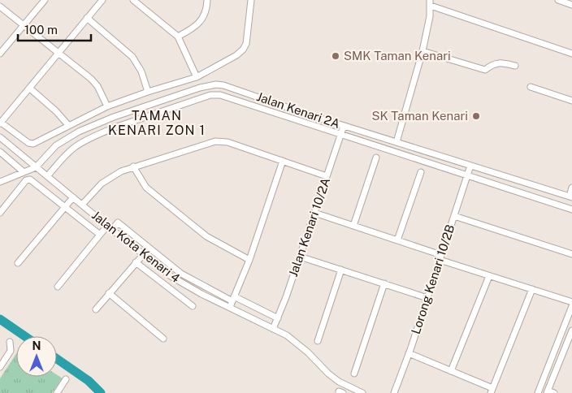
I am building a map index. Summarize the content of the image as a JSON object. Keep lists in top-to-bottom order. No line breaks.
{"streets":{"street":["Jalan Kenari 2A","Jalan Kenari 10/2A","Jalan Kota Kenari 4","Lorong Kenari 10/2B"]},"crossings":[["Jalan Kenari 2A","Jalan Kenari 10/2A"],["Jalan Kenari 2A","Jalan Kota Kenari 4"],["Jalan Kenari 2A","Lorong Kenari 10/2B"],["Jalan Kenari 10/2A","Jalan Kota Kenari 4"]],"districts":["TAMAN KENARI ZON 1"],"places":["SMK Taman Kenari","SK Taman Kenari"],"scale_bar":"100 m","north":"top"}
